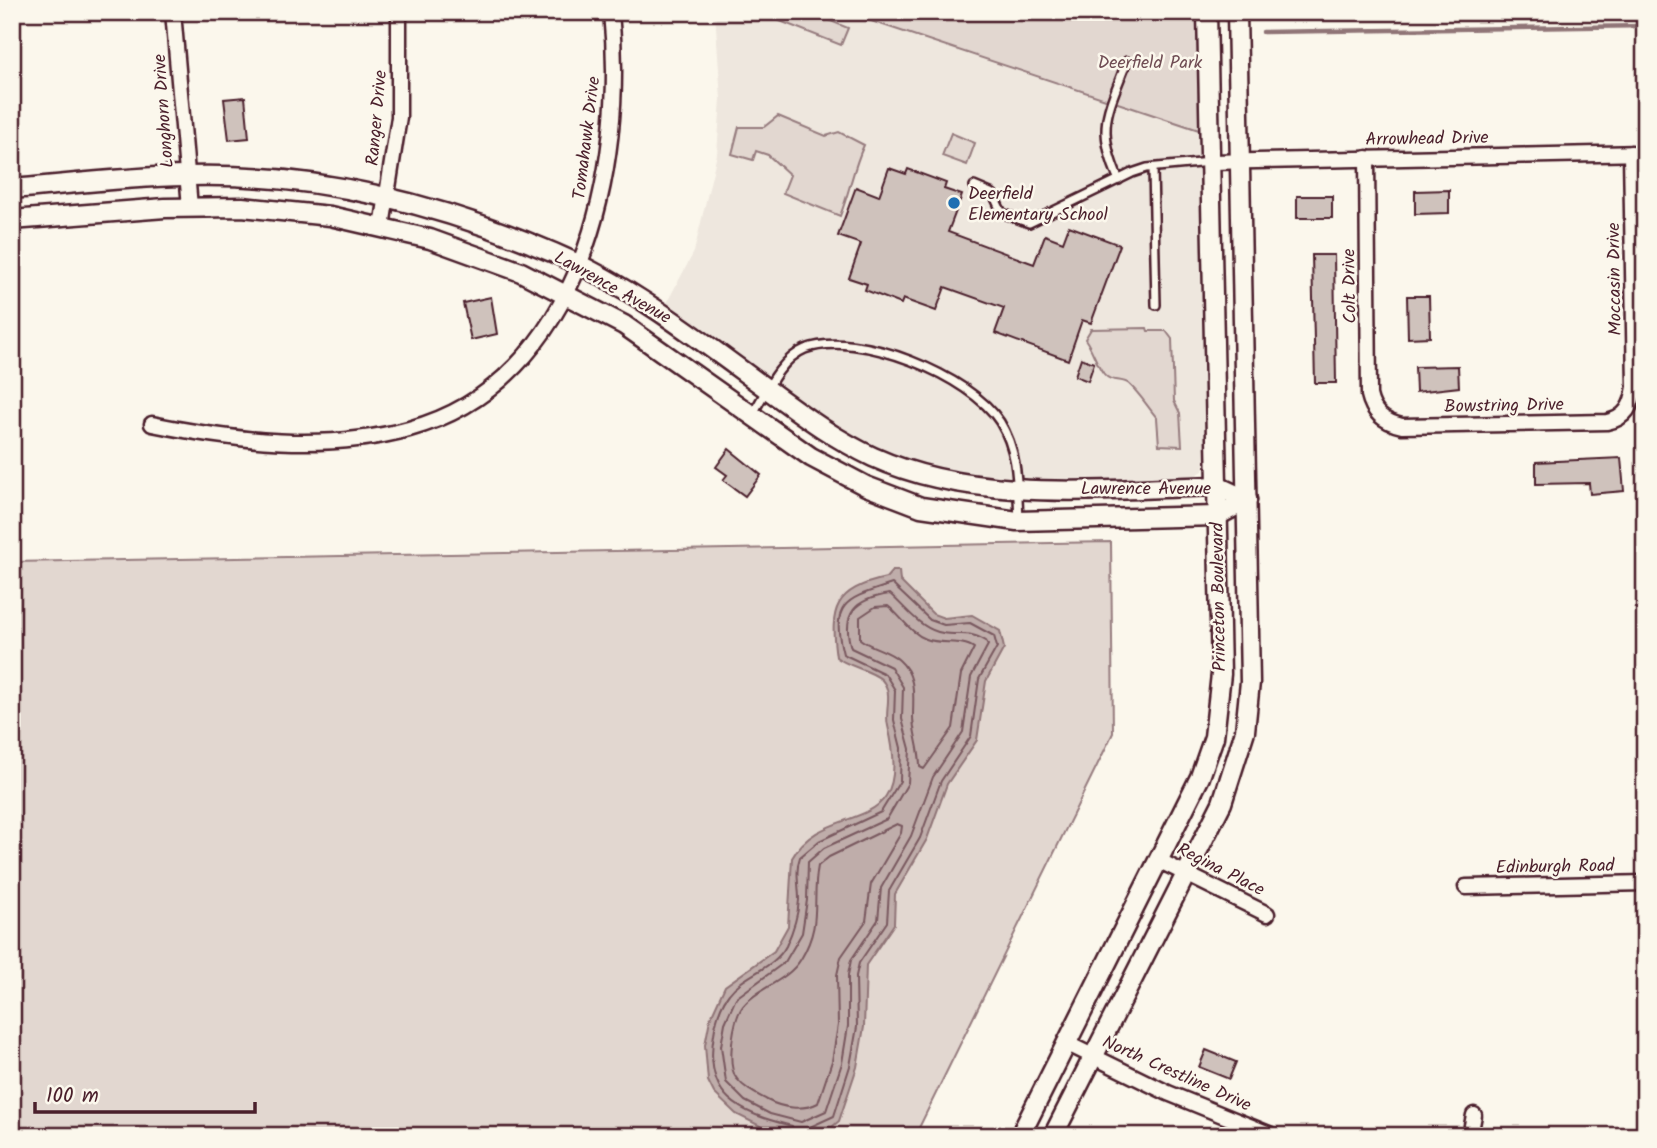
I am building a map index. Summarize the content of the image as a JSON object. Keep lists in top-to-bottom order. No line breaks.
{"streets":{"street":["Longhorn Drive","Ranger Drive","Tomahawk Drive","Arrowhead Drive","Moccasin Drive","Colt Drive","Lawrence Avenue","Bowstring Drive","Princeton Boulevard","Edinburgh Road","Regina Place","North Crestline Drive"]},"crossings":[["Longhorn Drive","Lawrence Avenue"],["Ranger Drive","Lawrence Avenue"],["Tomahawk Drive","Lawrence Avenue"],["Arrowhead Drive","Moccasin Drive"],["Arrowhead Drive","Colt Drive"],["Arrowhead Drive","Princeton Boulevard"],["Moccasin Drive","Bowstring Drive"],["Colt Drive","Bowstring Drive"],["Lawrence Avenue","Princeton Boulevard"],["Princeton Boulevard","Regina Place"],["Princeton Boulevard","North Crestline Drive"]],"parks":["Deerfield Park"],"places":["Deerfield Elementary School"],"scale_bar":"100 m"}
